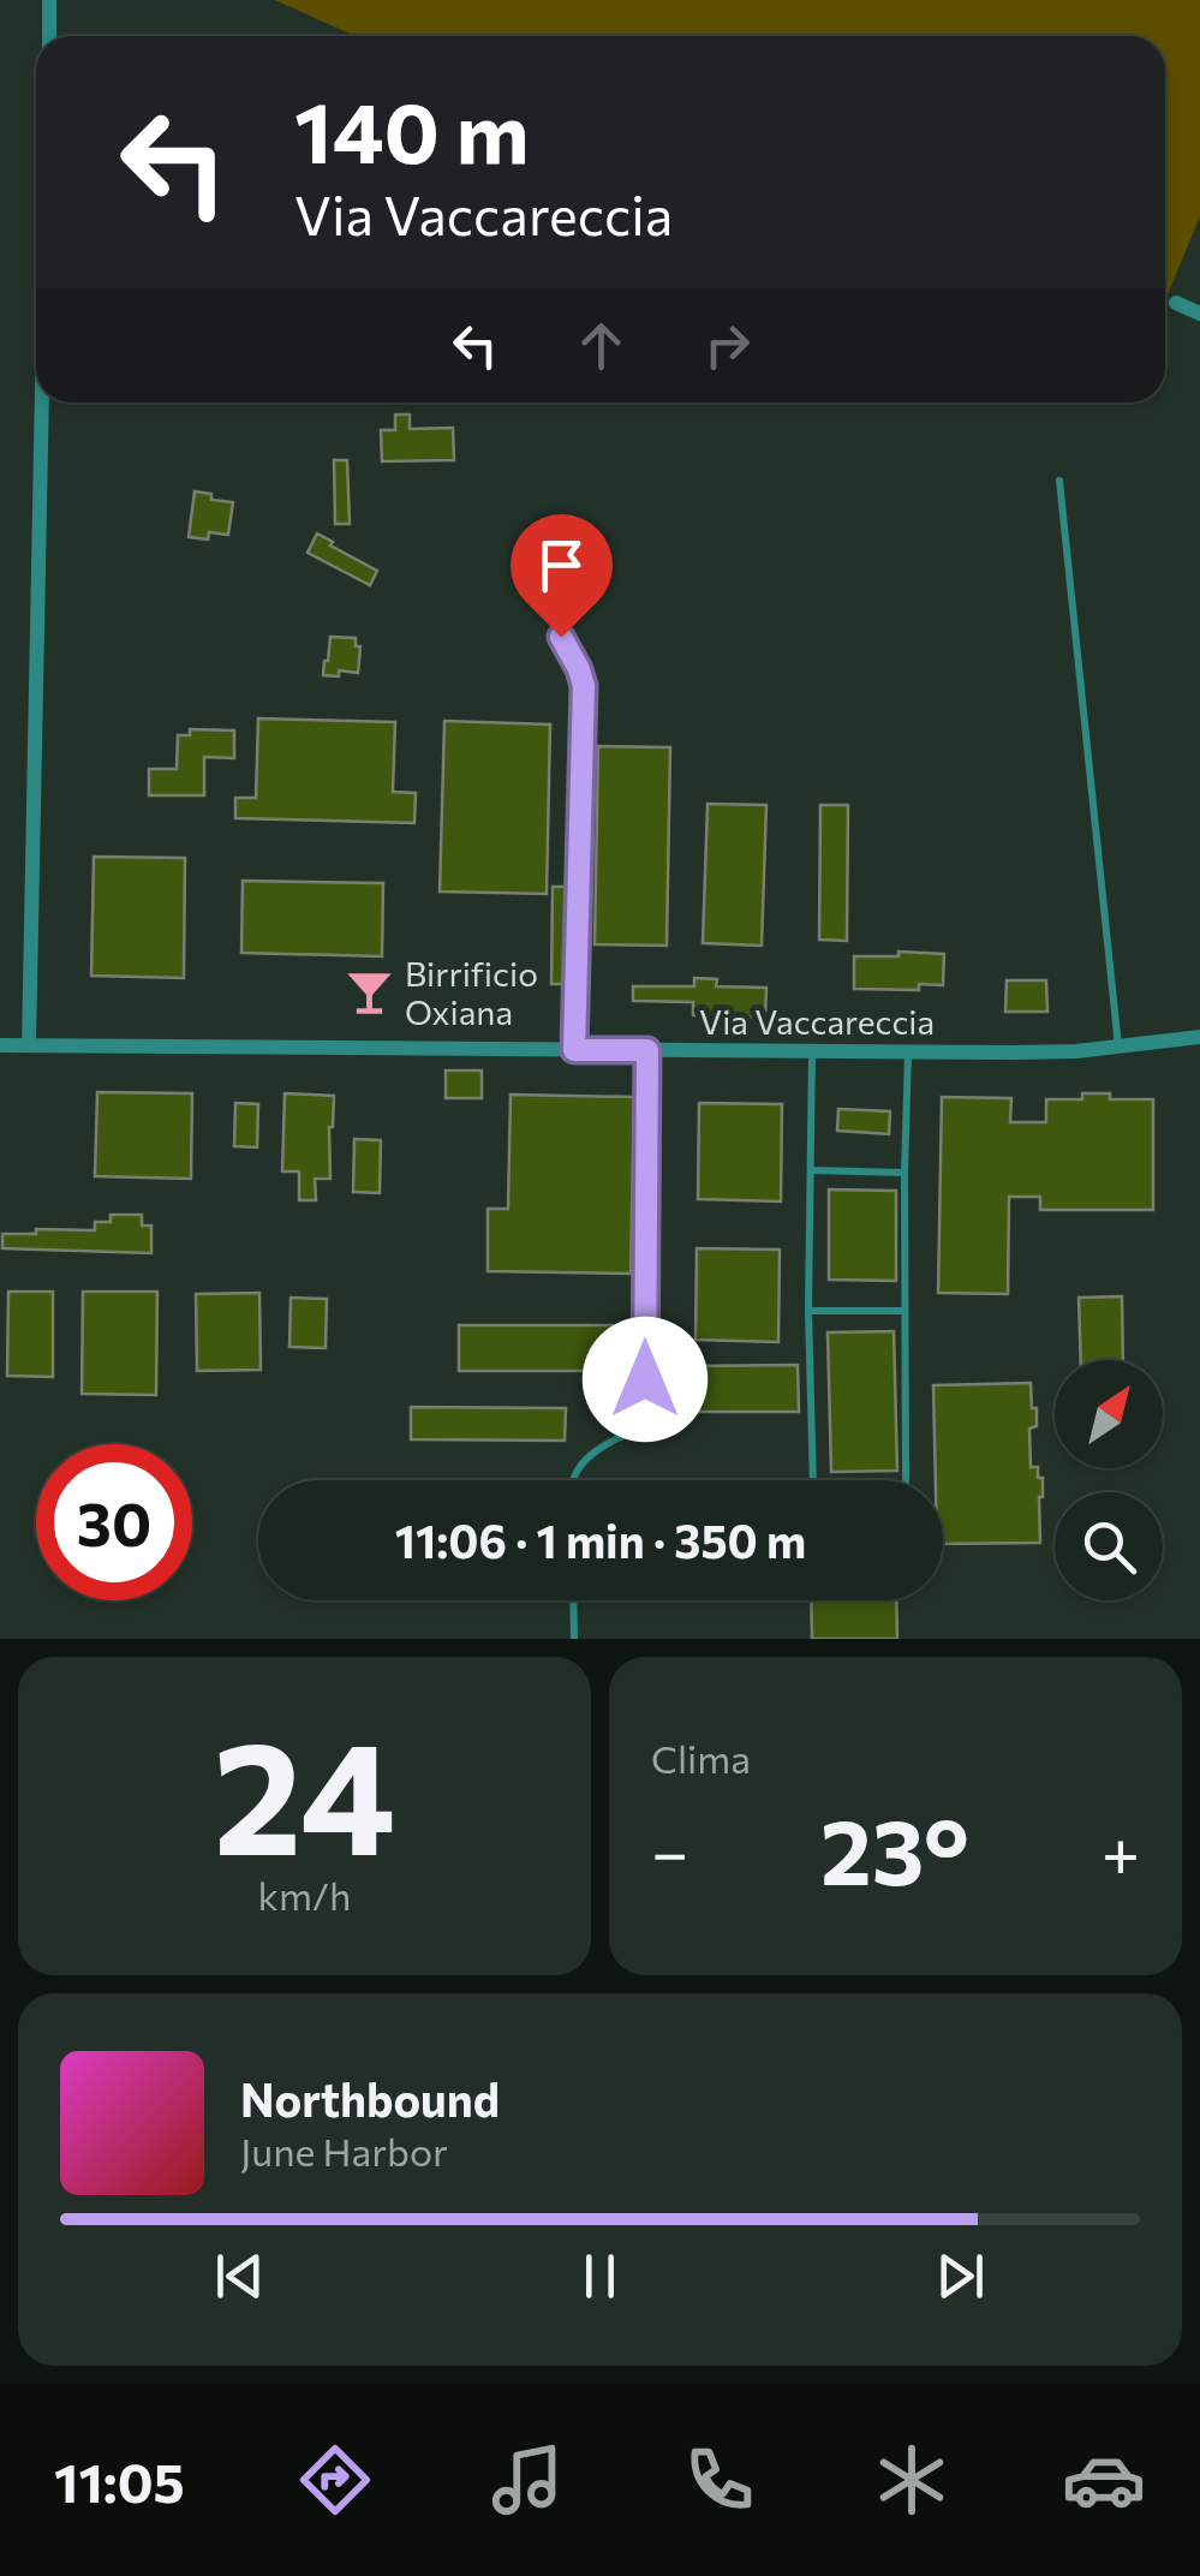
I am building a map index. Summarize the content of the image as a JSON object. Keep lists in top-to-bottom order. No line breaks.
{"streets":{"street":["Via Vaccareccia"]},"places":{"bar":["Birrificio Oxiana"]},"north":"top right","page":{"turn":["140 m","Via Vaccareccia"],"limit":"30","trip":"11:06 · 1 min · 350 m","tile":[["24","km/h"],"Clima"],"heat":["−","23°","+"],"song":["Northbound","June Harbor"],"tabs":"11:05"}}
